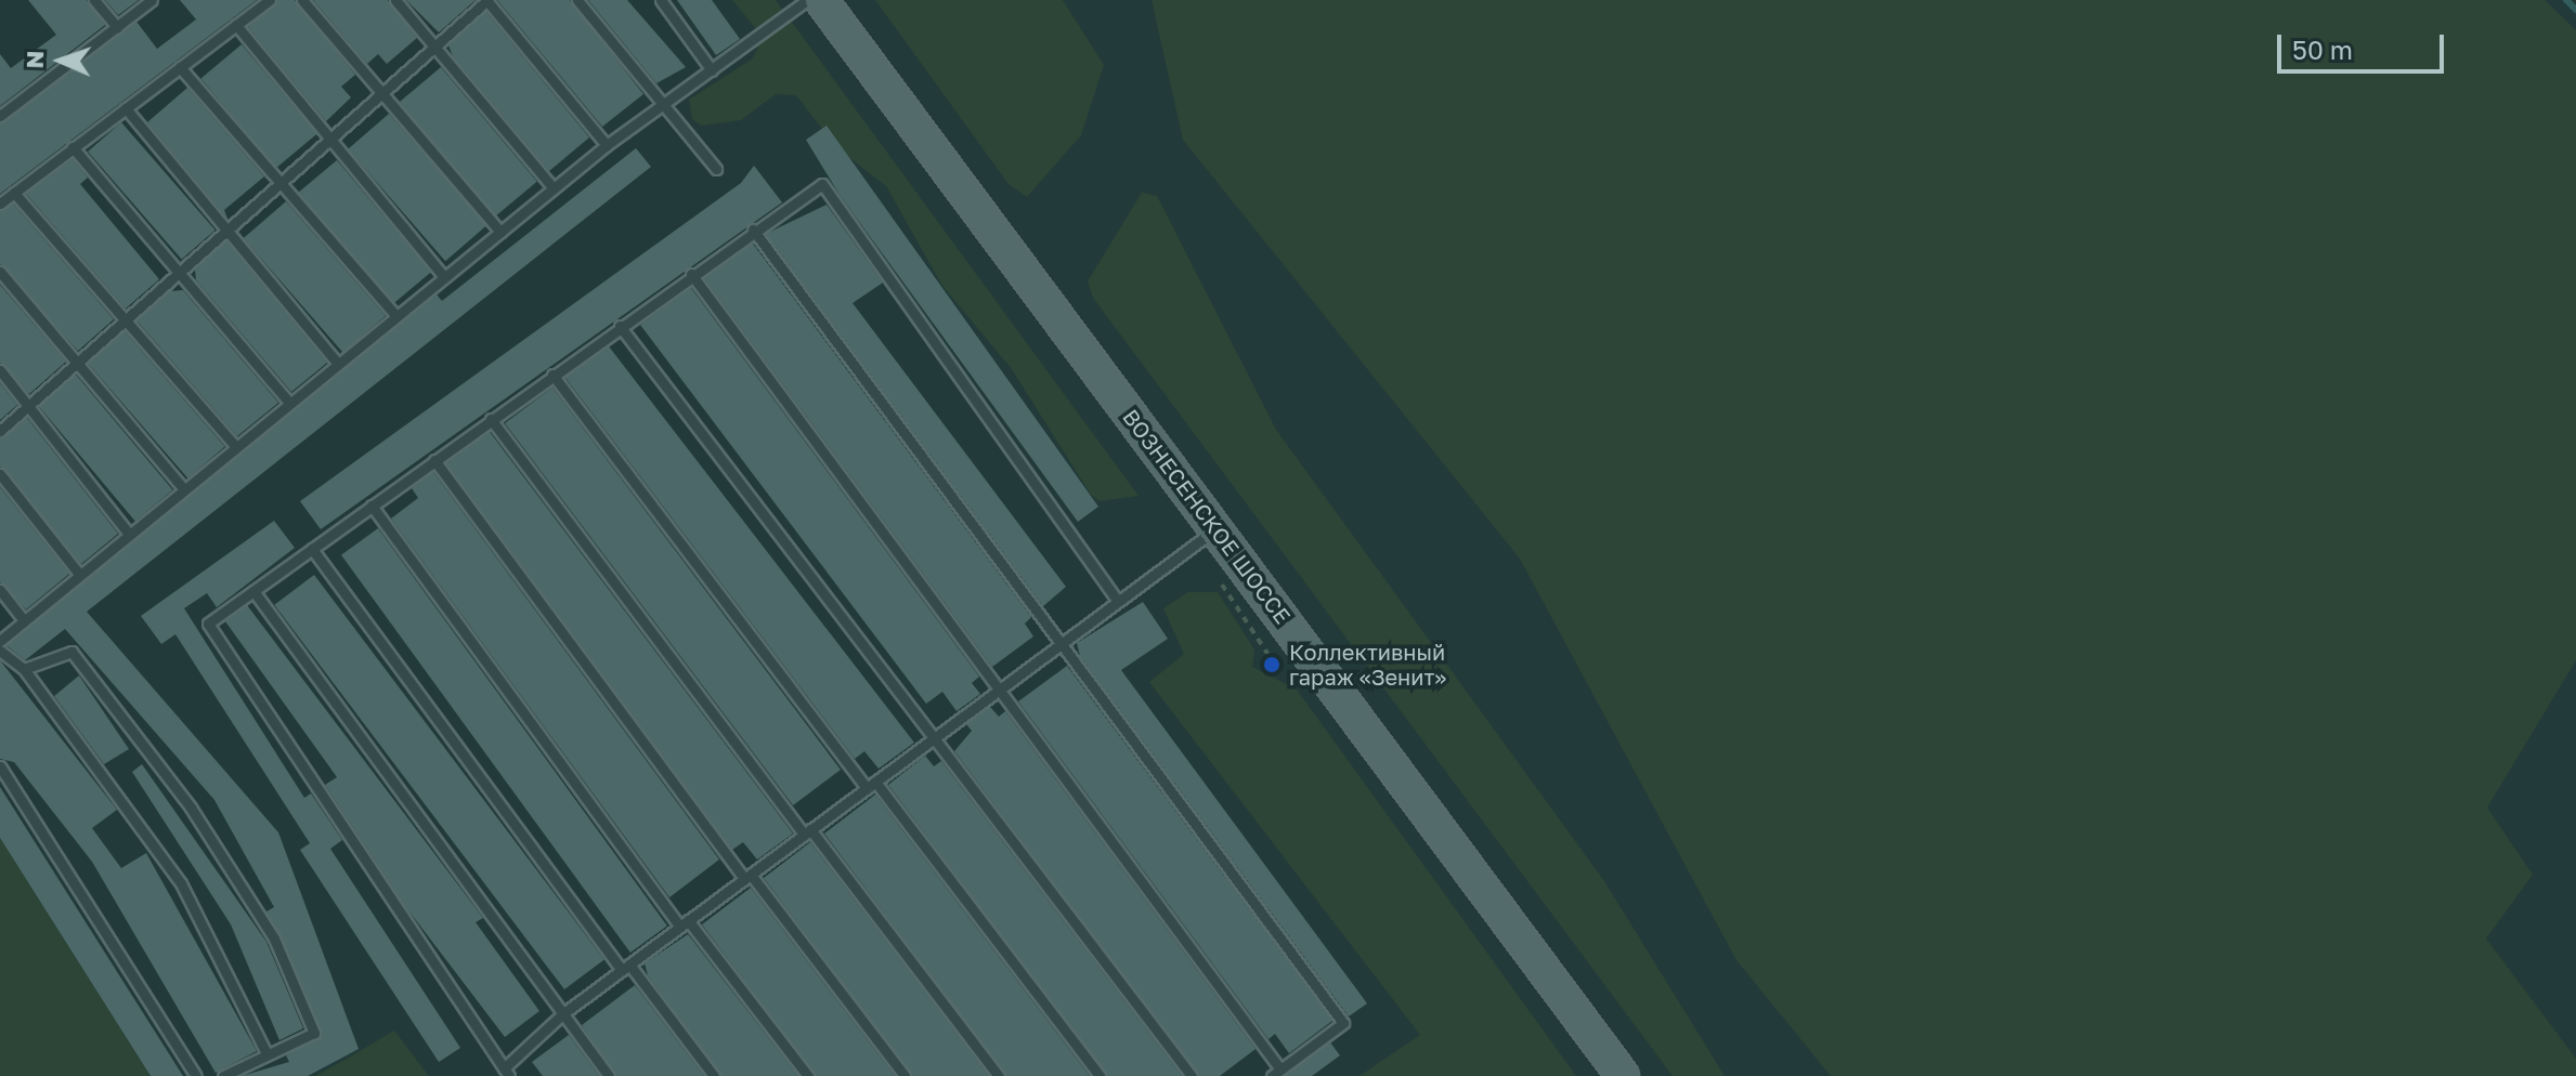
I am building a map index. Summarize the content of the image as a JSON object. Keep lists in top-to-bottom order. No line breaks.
{"streets":{"main road":["ВОЗНЕСЕНСКОЕ ШОССЕ"]},"places":["Коллективный гараж «Зенит»"],"scale_bar":"50 m","north":"left"}
